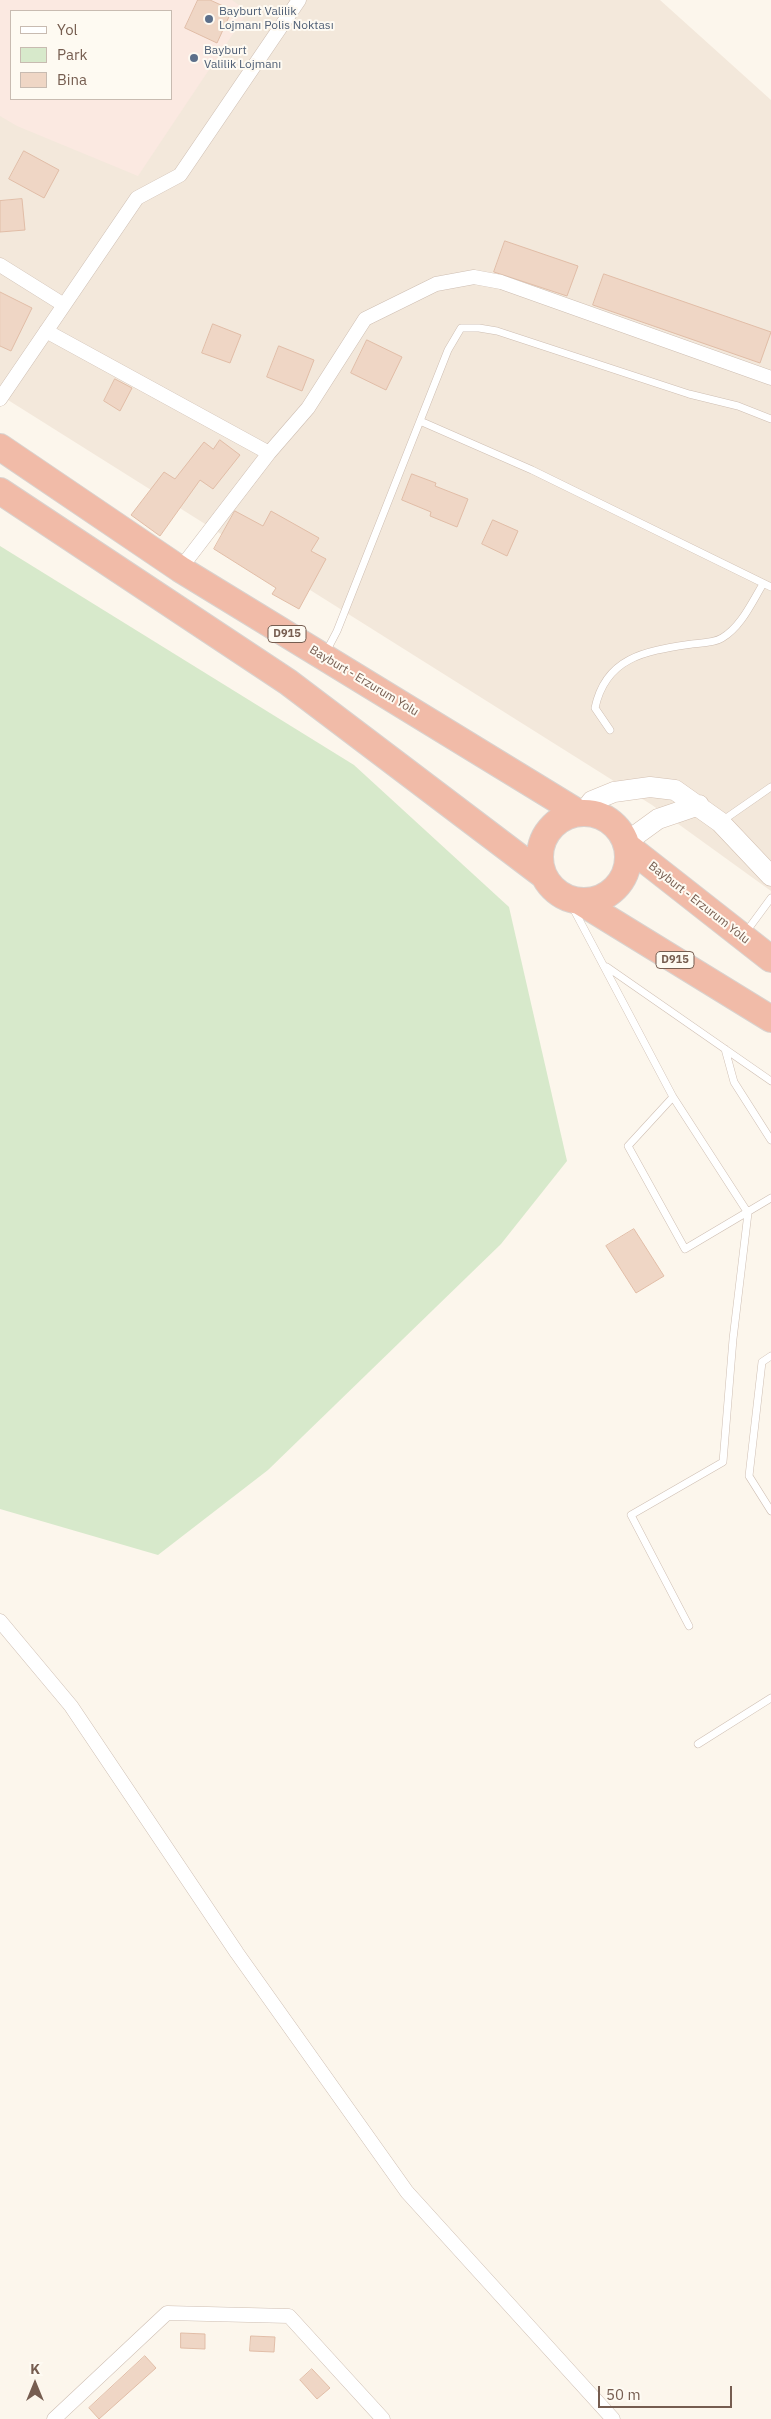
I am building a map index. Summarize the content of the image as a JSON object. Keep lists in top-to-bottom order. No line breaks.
{"streets":{"highway":["D915","Bayburt - Erzurum Yolu"]},"crossings":[["D915","Bayburt - Erzurum Yolu"]],"places":["Bayburt Valilik Lojmanı Polis Noktası","Bayburt Valilik Lojmanı"],"legend":["Yol","Park","Bina"],"scale_bar":"50 m","north":"top"}
